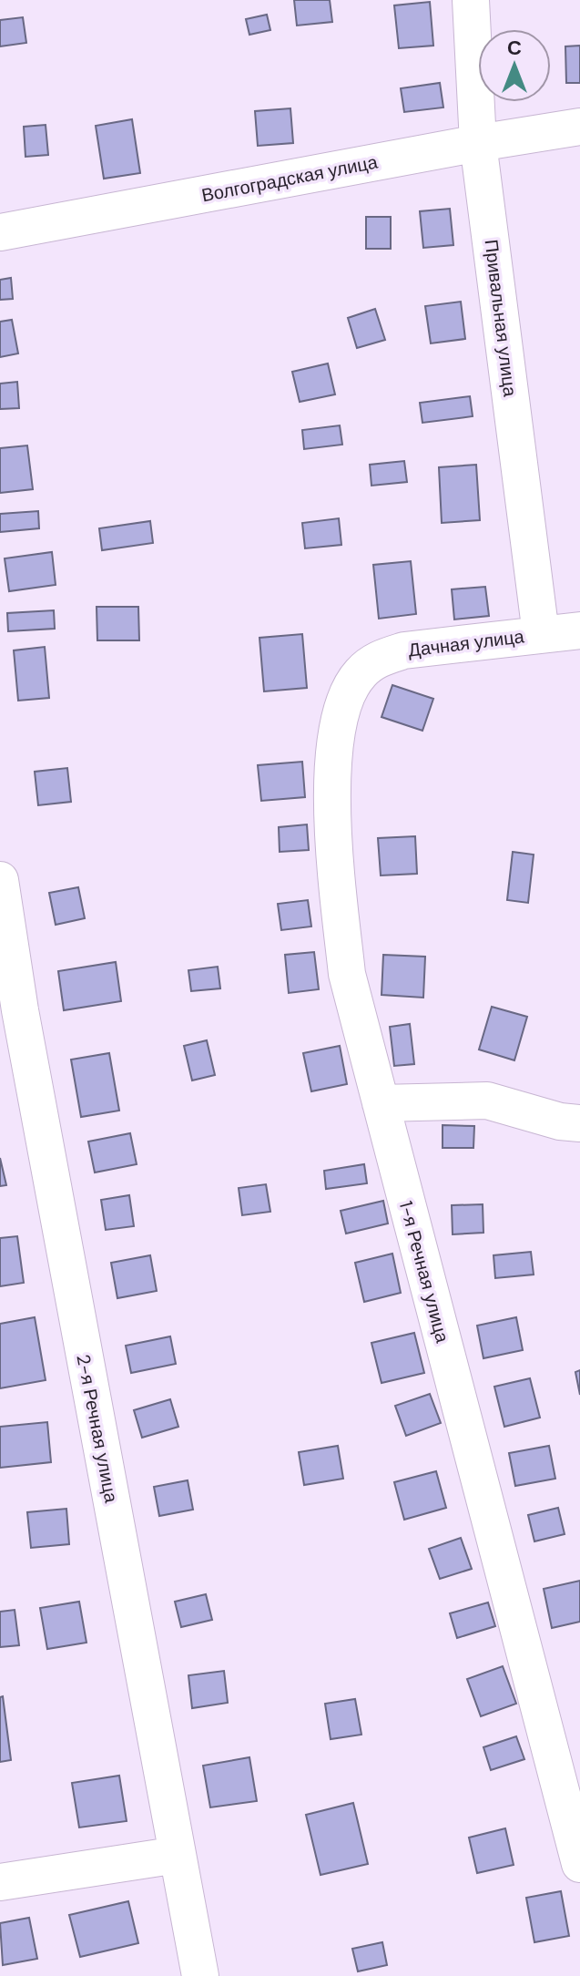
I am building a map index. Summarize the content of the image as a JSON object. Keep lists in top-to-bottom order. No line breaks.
{"streets":{"street":["Волгоградская улица","Привальная улица","Дачная улица","1-я Речная улица","2-я Речная улица"]},"crossings":[["Волгоградская улица","Привальная улица"],["Привальная улица","Дачная улица"],["Дачная улица","1-я Речная улица"]],"north":"top"}
